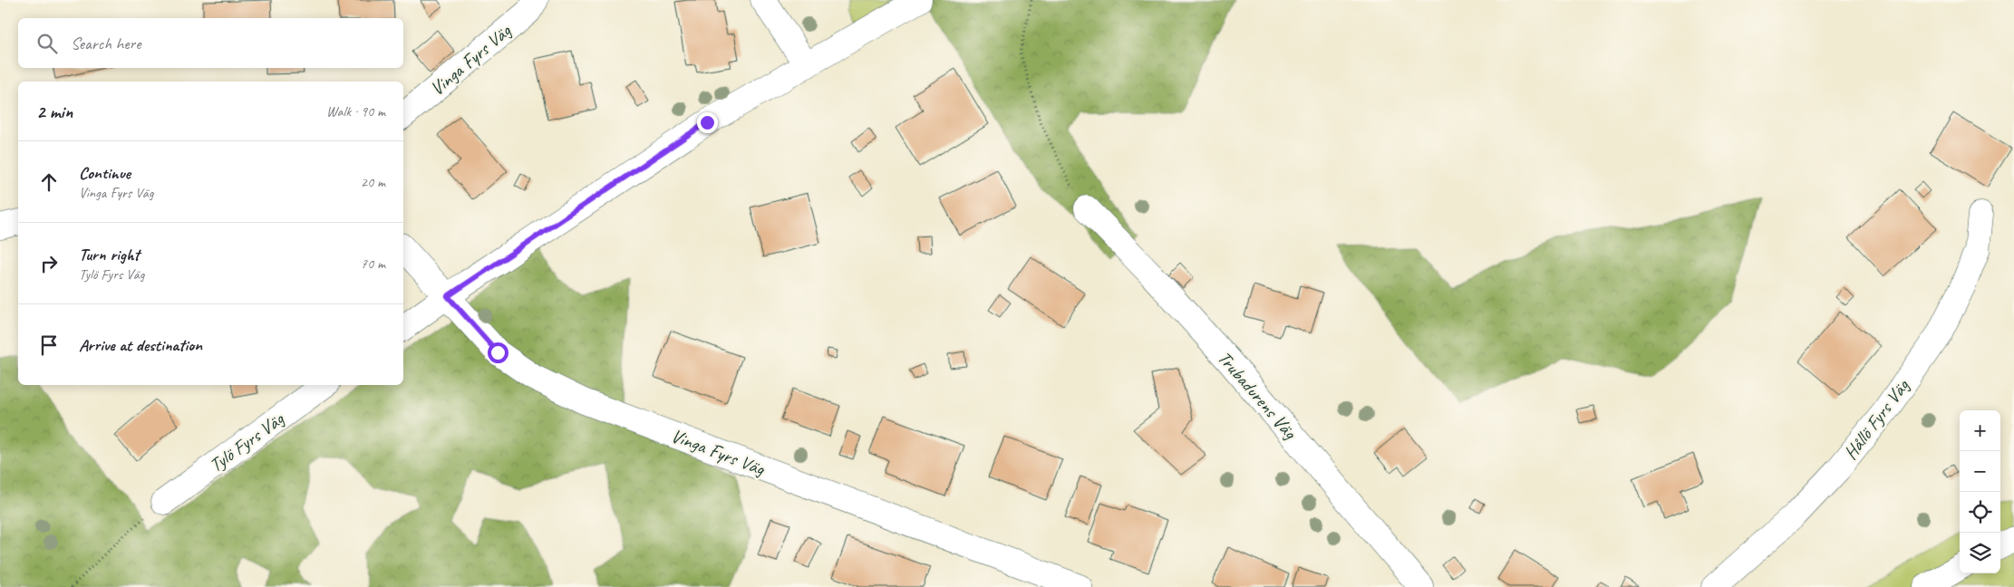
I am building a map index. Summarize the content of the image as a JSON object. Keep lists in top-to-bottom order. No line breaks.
{"streets":{"street":["Vinga Fyrs Väg","Trubadurens Väg","Hållö Fyrs Väg","Tylö Fyrs Väg"]},"page":{"search":"Search here","heading":["2 min","Walk · 90 m"],"list":[["Continue","Vinga Fyrs Väg","20 m"],["Turn right","Tylö Fyrs Väg","70 m"],"Arrive at destination"],"map_buttons":["+","−"]}}
